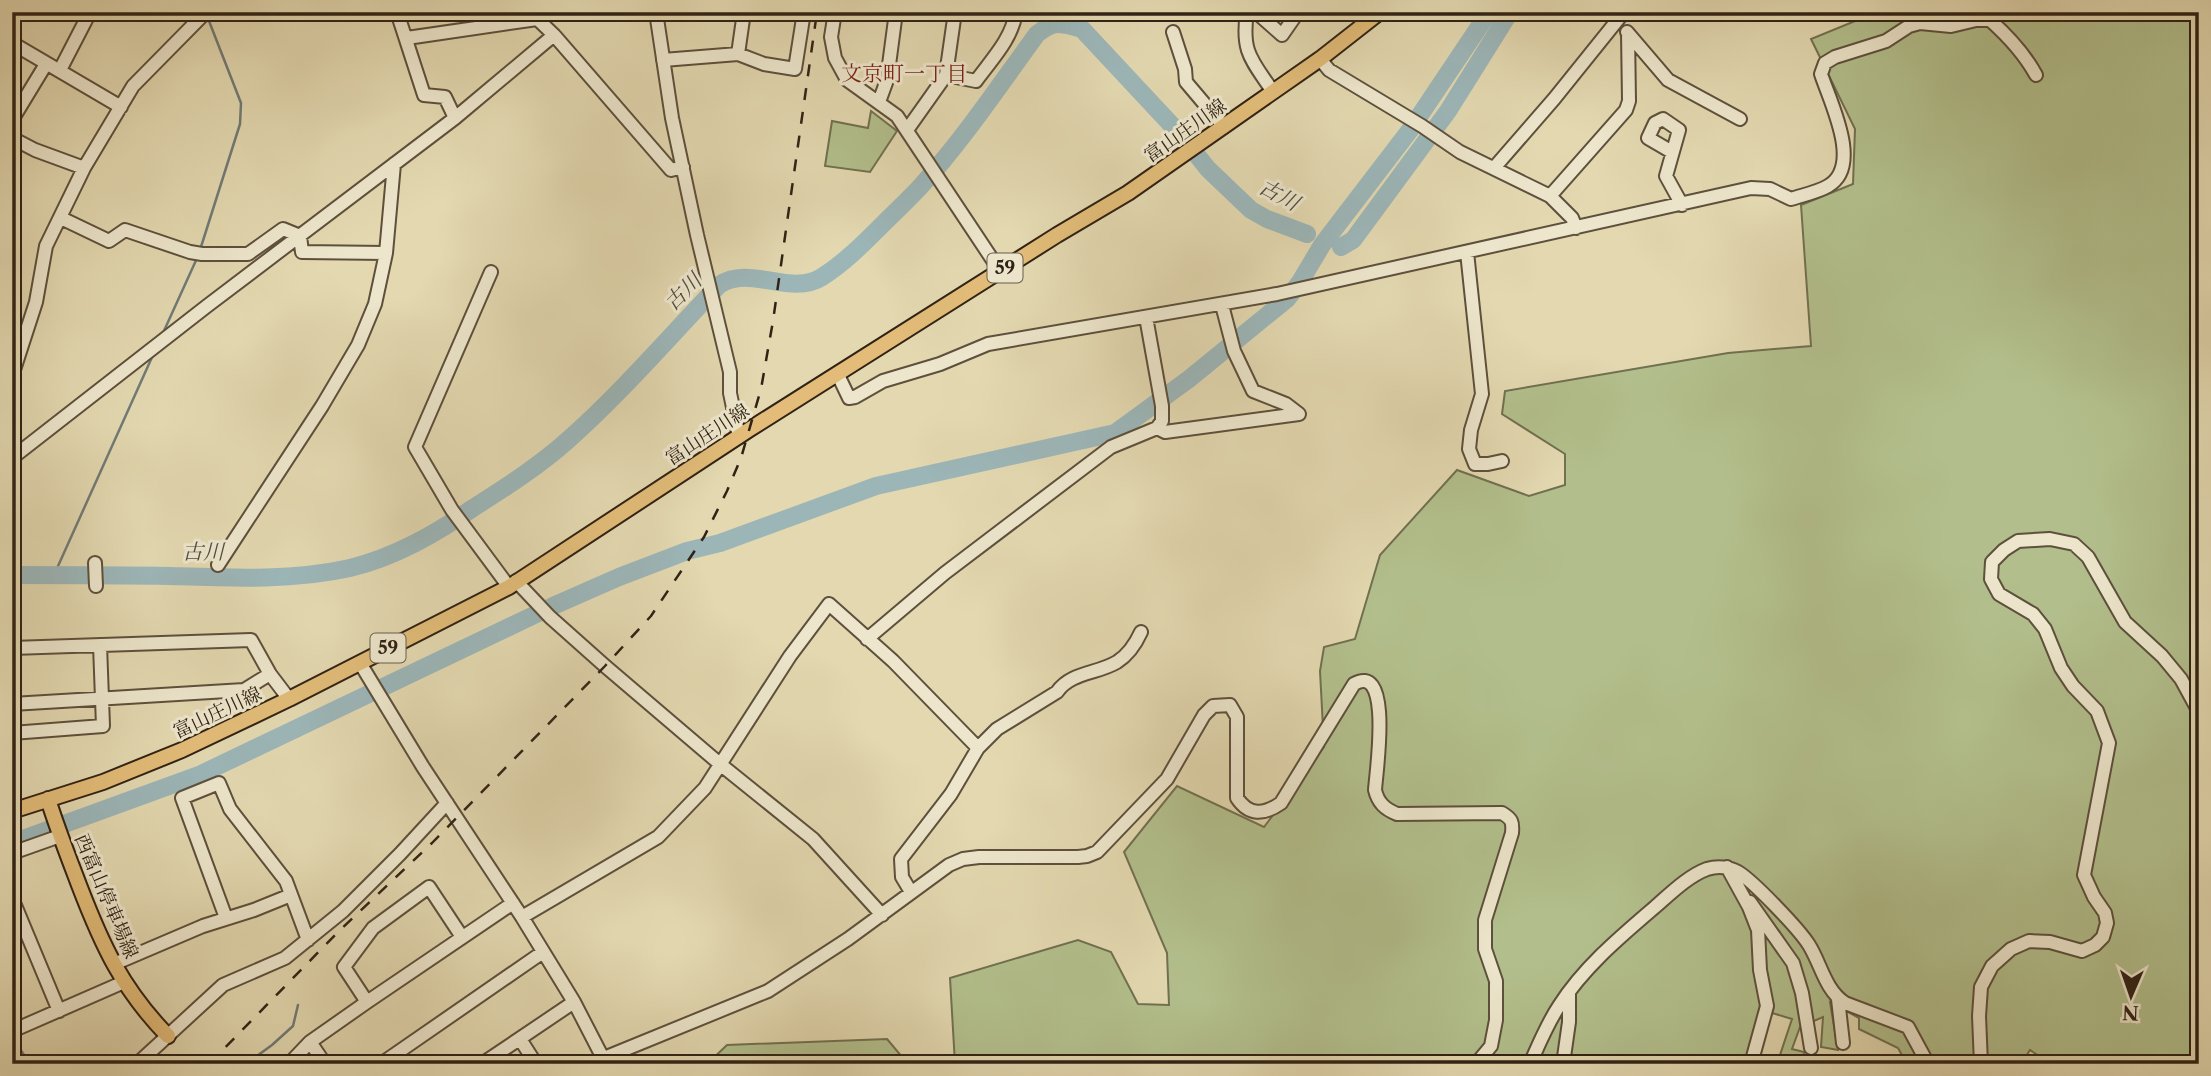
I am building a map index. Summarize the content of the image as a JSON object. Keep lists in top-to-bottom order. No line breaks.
{"streets":{"main road":["富山庄川線","59","西富山停車場線"]},"crossings":[["富山庄川線","西富山停車場線"]],"districts":["文京町一丁目"],"water":["古川"],"north":"bottom"}
